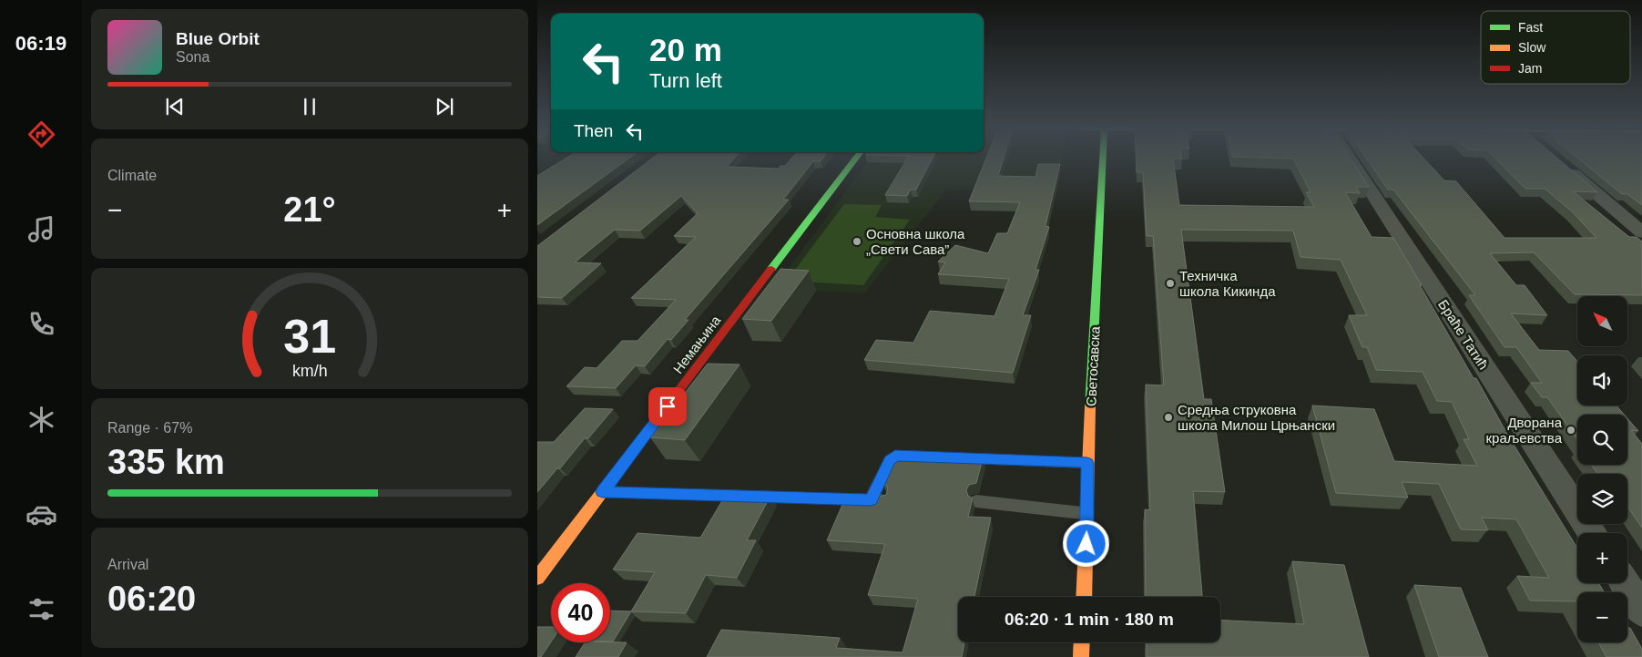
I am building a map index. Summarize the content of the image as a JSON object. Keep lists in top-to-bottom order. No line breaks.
{"streets":{"street":["Браће Татић","Немањина","Светосавска"]},"places":["Основна школа „Свети Сава”","Техничка школа Кикинда","Средња струковна школа Милош Црњански","Дворана краљевства"],"legend":["Fast","Slow","Jam"],"north":"top left","page":{"tabs":"06:19","turn":["20 m","Turn left"],"song":["Blue Orbit","Sona"],"then":"Then","tile":["Climate",["Range · 67%","335 km"],["Arrival","06:20"]],"heat":["−","21°","+"],"map_buttons":["+","−"],"limit":"40","trip":"06:20 · 1 min · 180 m","gauge":["31","km/h"]}}
